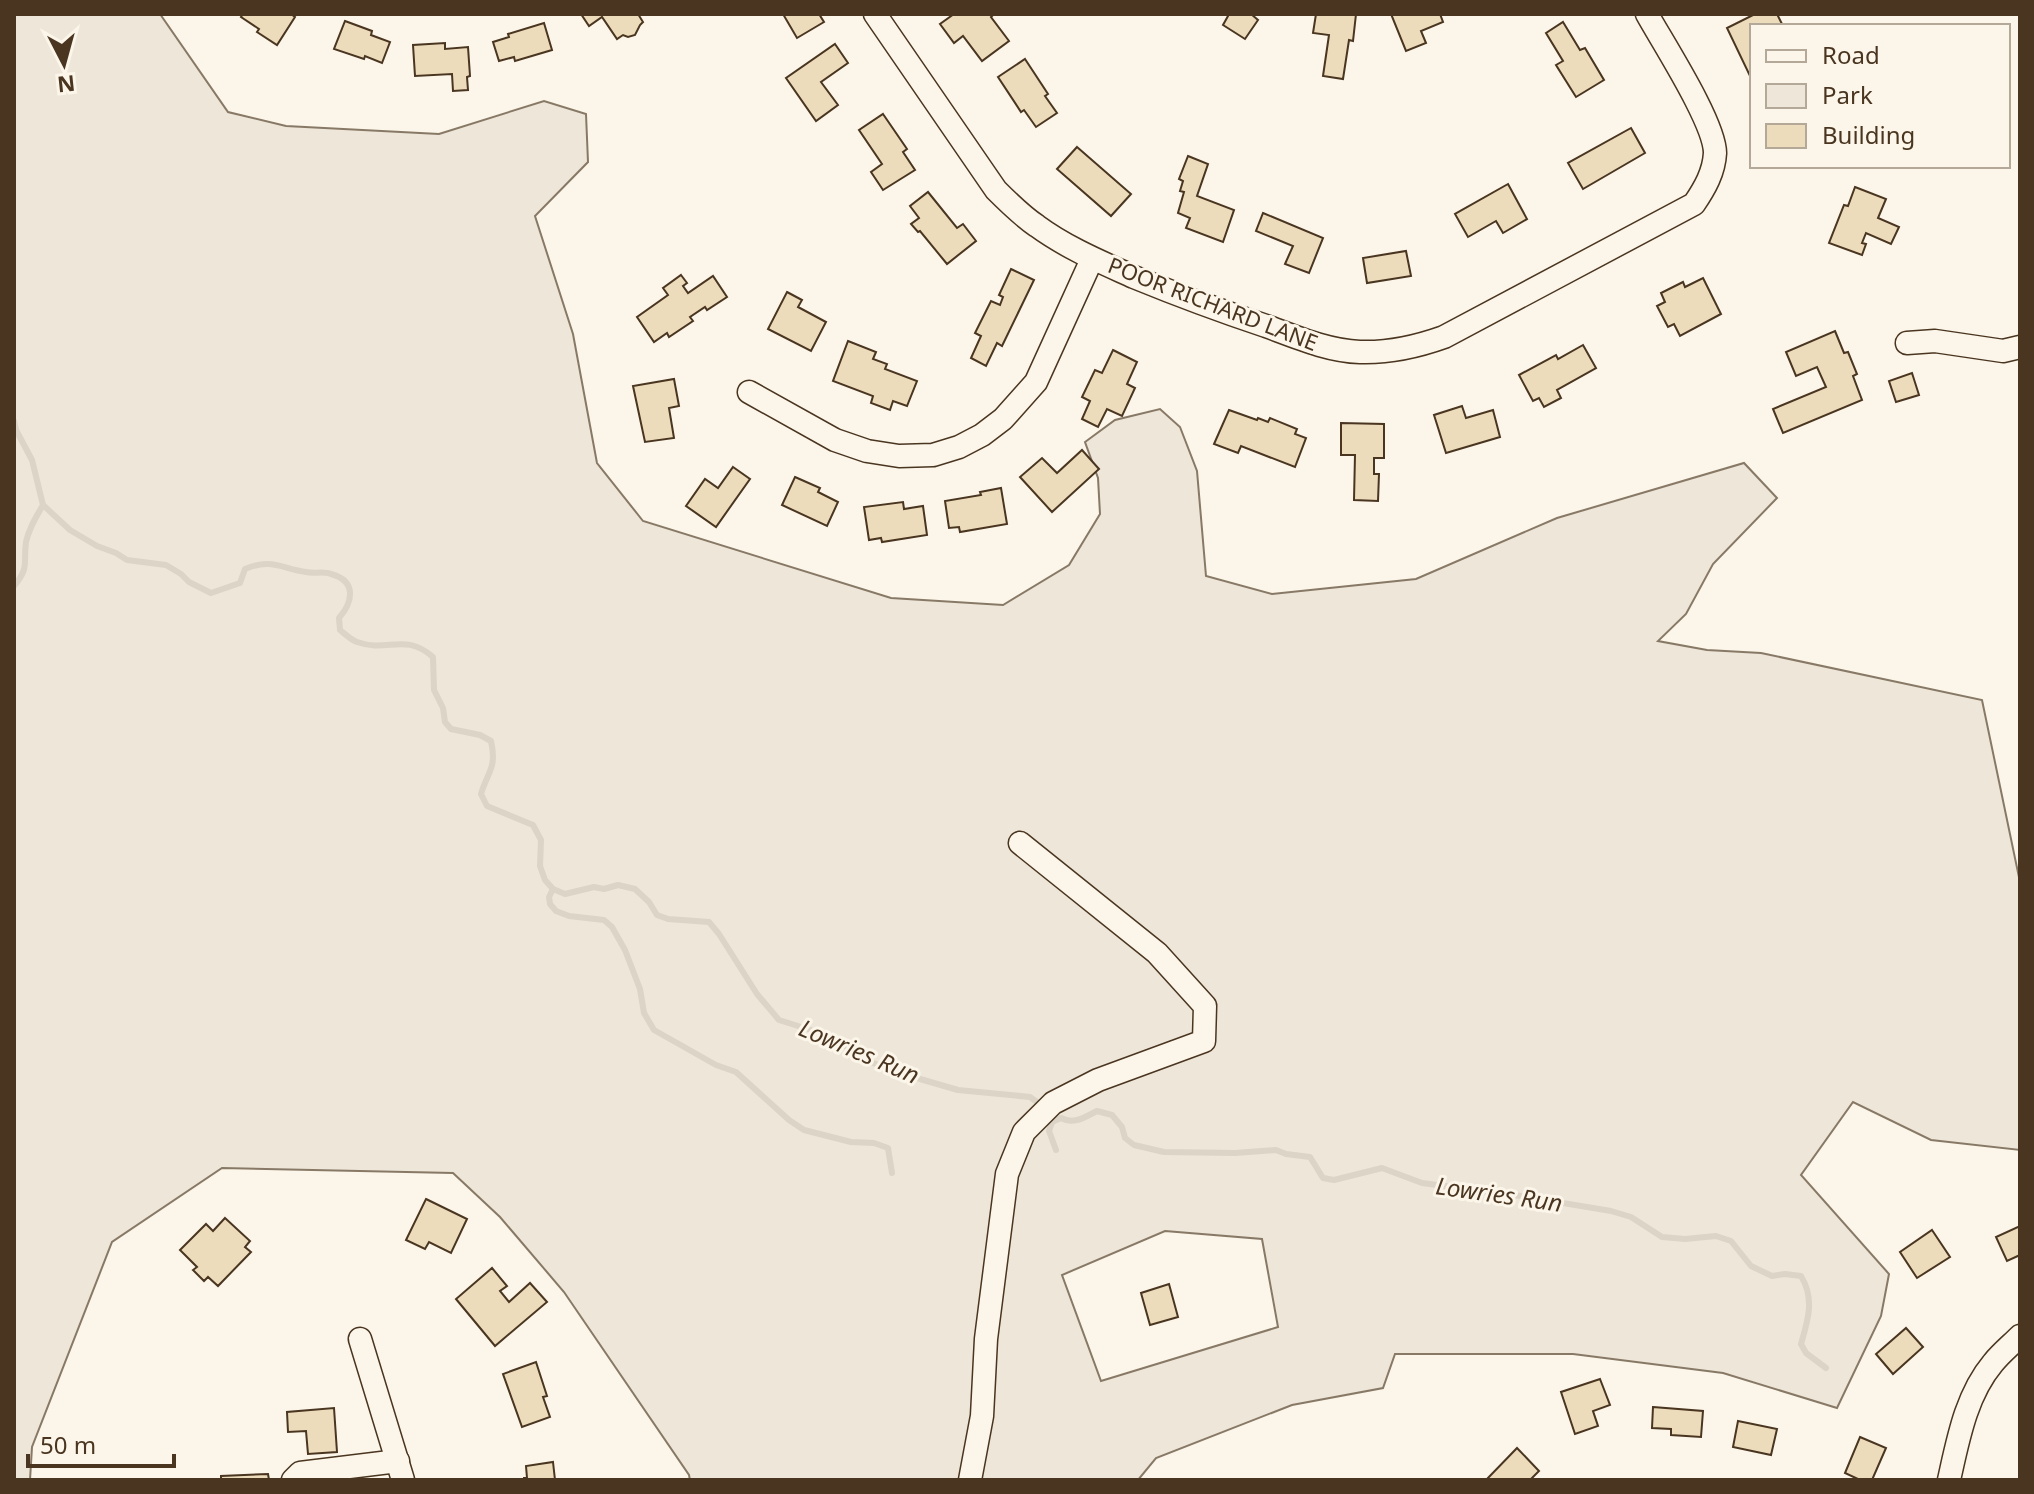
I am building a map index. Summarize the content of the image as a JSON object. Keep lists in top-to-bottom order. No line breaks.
{"streets":{"street":["POOR RICHARD LANE"]},"water":["Lowries Run"],"legend":["Road","Park","Building"],"scale_bar":"50 m","north":"bottom"}
